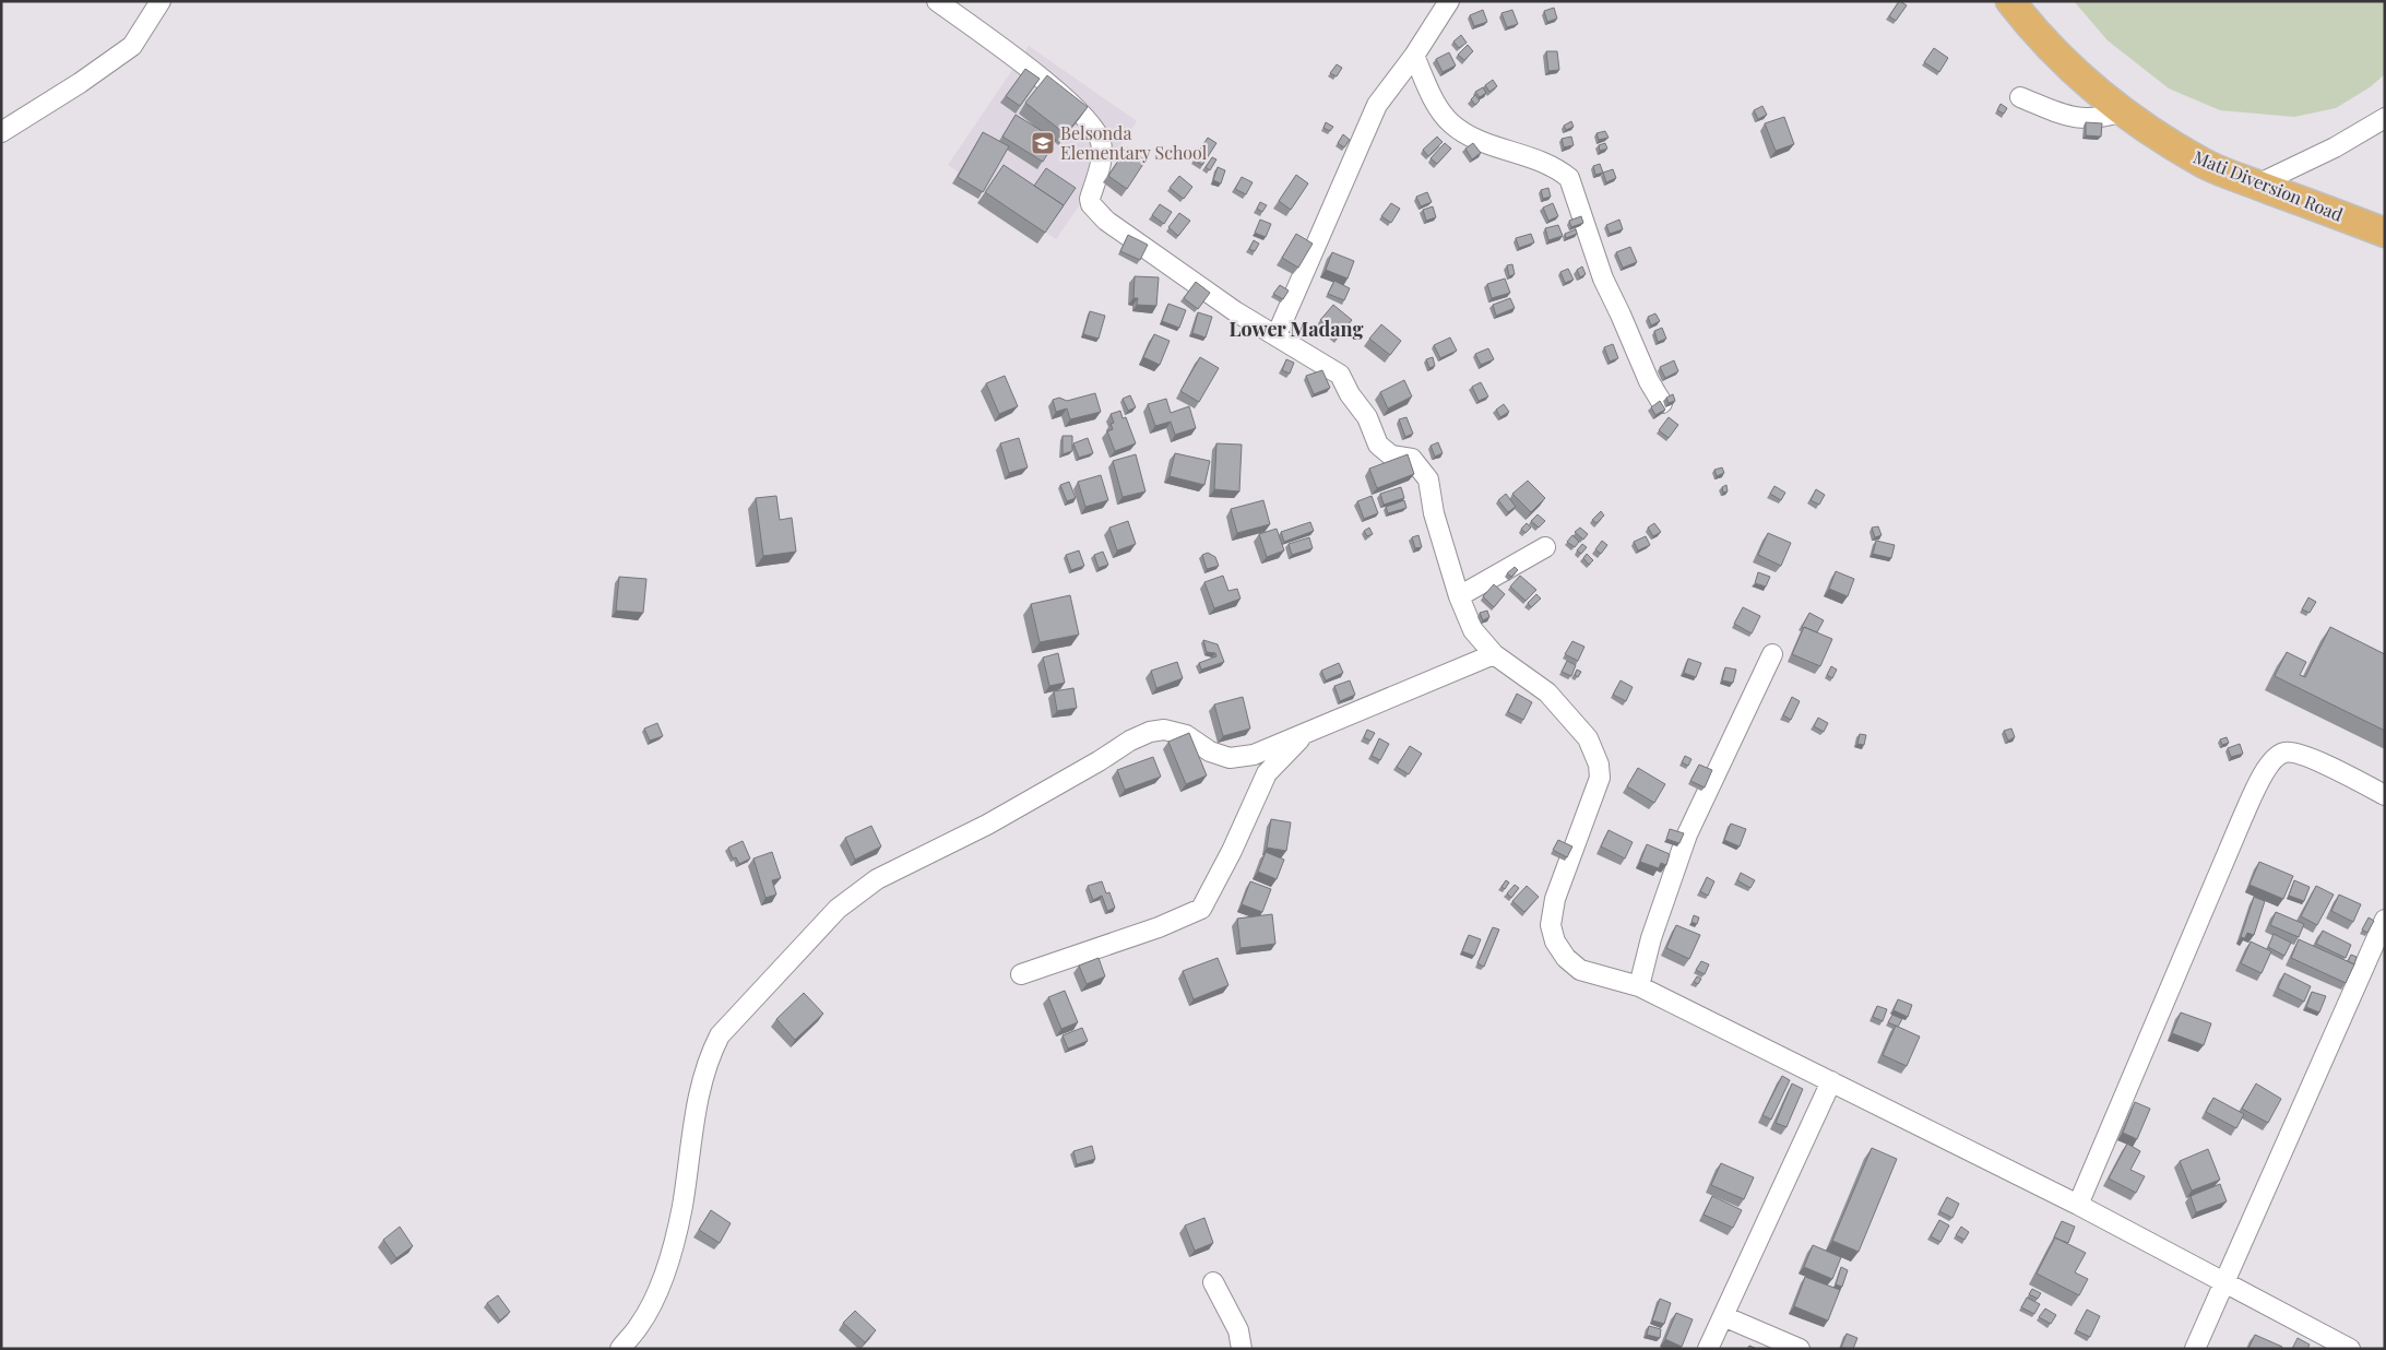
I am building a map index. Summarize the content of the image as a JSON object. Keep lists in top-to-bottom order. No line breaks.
{"streets":{"highway":["Mati Diversion Road"]},"districts":["Lower Madang"],"places":{"school or university":["Belsonda Elementary School"]}}
